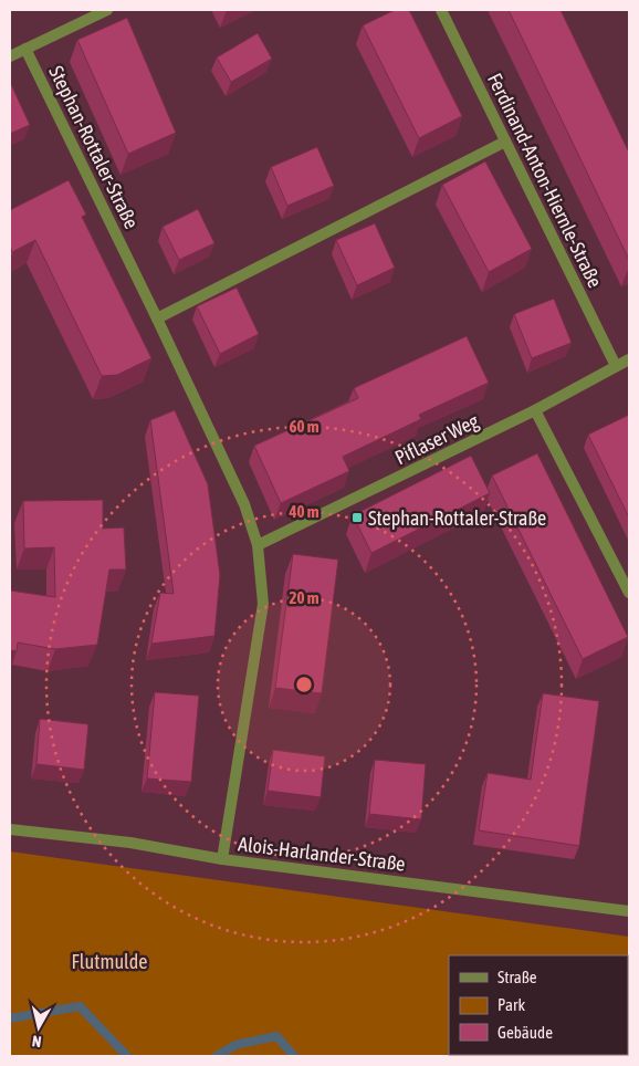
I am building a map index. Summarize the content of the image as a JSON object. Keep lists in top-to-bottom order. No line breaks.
{"streets":{"street":["Stephan-Rottaler-Straße","Ferdinand-Anton-Hiernle-Straße","Piflaser Weg","Alois-Harlander-Straße"]},"crossings":[["Stephan-Rottaler-Straße","Piflaser Weg"],["Stephan-Rottaler-Straße","Alois-Harlander-Straße"],["Ferdinand-Anton-Hiernle-Straße","Piflaser Weg"]],"parks":["Flutmulde"],"places":{"transit":["Stephan-Rottaler-Straße"]},"legend":["Straße","Park","Gebäude"],"north":"bottom","rings":["60 m","40 m","20 m"]}
